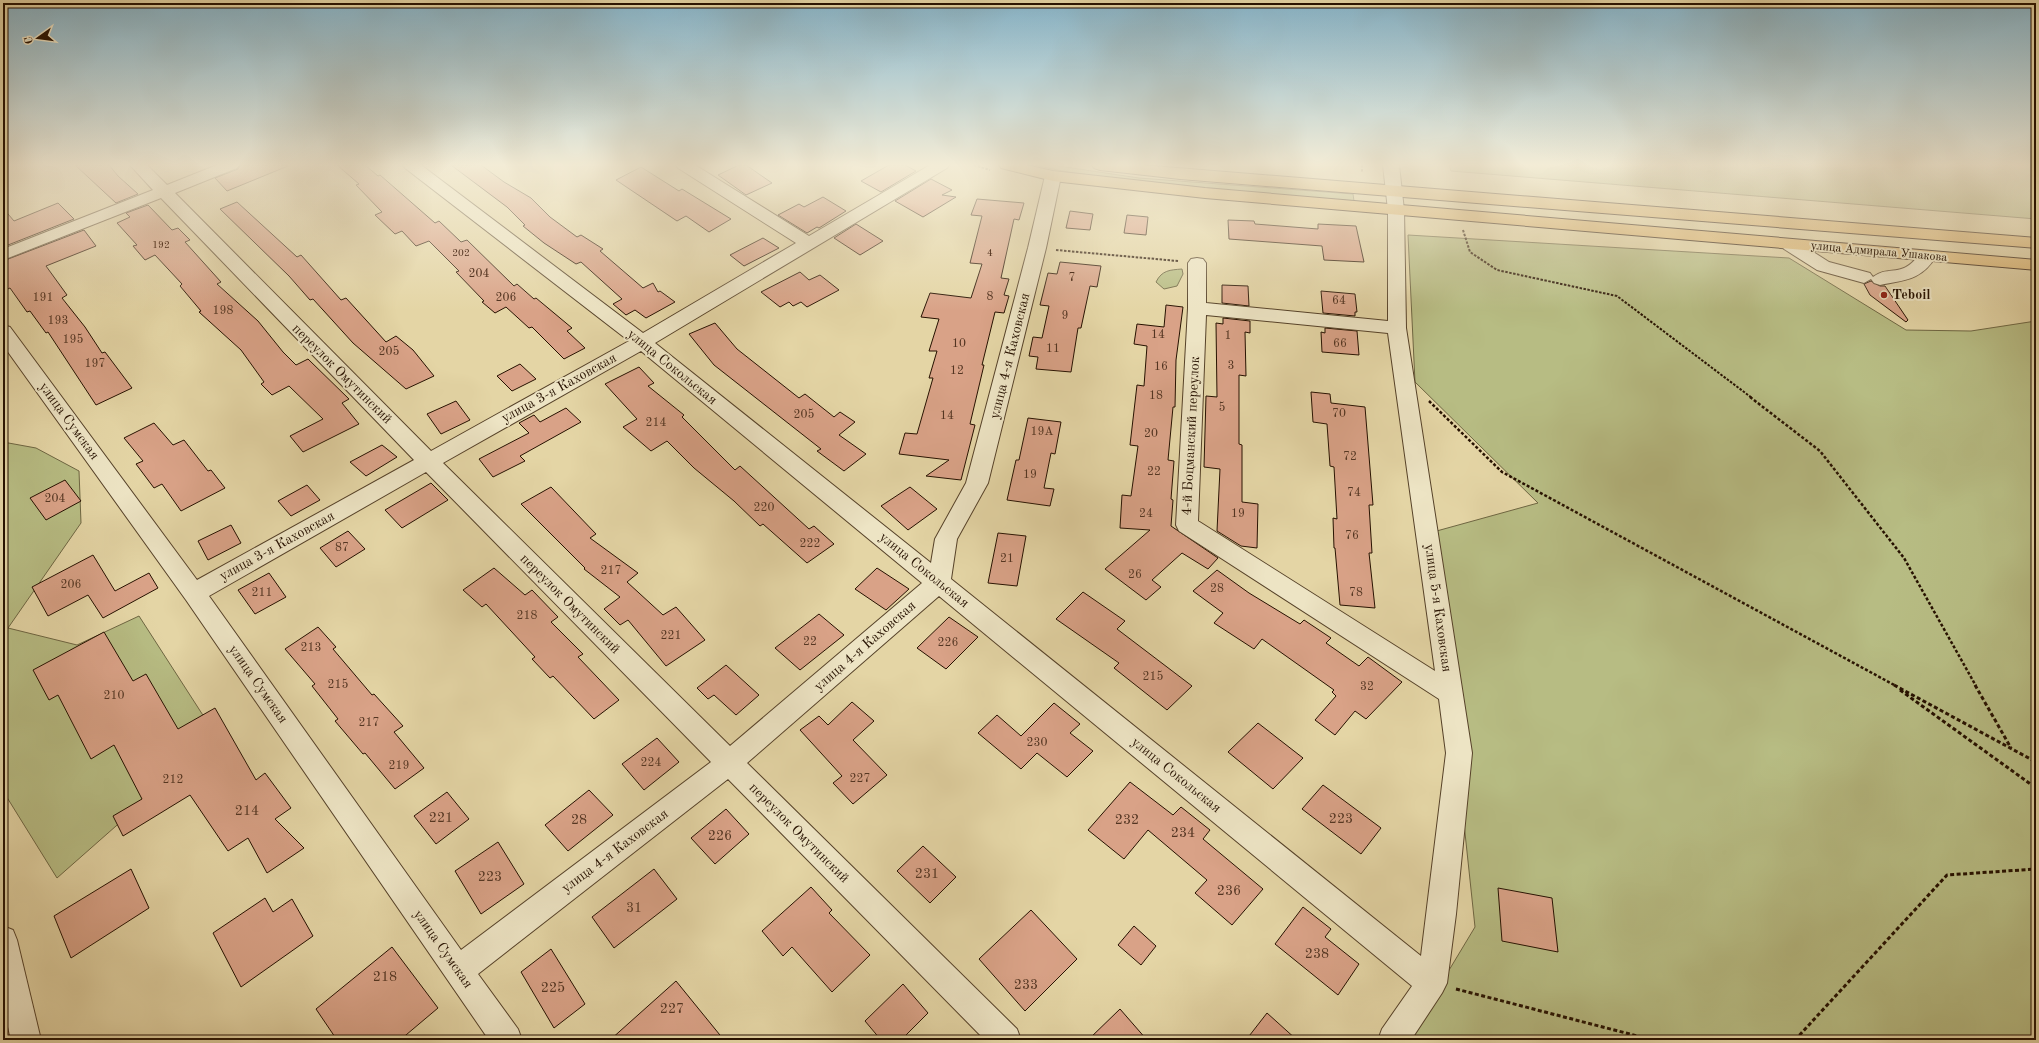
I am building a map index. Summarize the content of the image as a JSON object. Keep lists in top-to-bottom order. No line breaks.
{"streets":{"main road":["улица Адмирала Ушакова"],"street":["улица 4-я Каховская","улица Сокольская","переулок Омутинский","улица 3-я Каховская","улица Сумская","4-й Боцманский переулок","улица 5-я Каховская"]},"crossings":[["улица 4-я Каховская","улица Сокольская"],["улица 4-я Каховская","переулок Омутинский"],["улица 4-я Каховская","улица Сумская"],["улица Сокольская","улица 3-я Каховская"],["улица Сокольская","улица 5-я Каховская"],["переулок Омутинский","улица 3-я Каховская"],["улица 3-я Каховская","улица Сумская"],["4-й Боцманский переулок","улица 5-я Каховская"]],"places":["Teboil"],"house_numbers":["192","202","4","204","7","8","191","206","64","198","9","193","14","1","195","10","66","11","205","197","3","16","12","18","5","70","205","14","214","19А","20","72","22","19","74","204","220","24","19","76","222","87","21","217","26","206","28","211","78","218","221","22","226","213","215","215","32","210","217","230","224","219","227","212","214","221","223","28","232","234","226","231","223","236","31","238","218","233","225","227"],"north":"left"}
